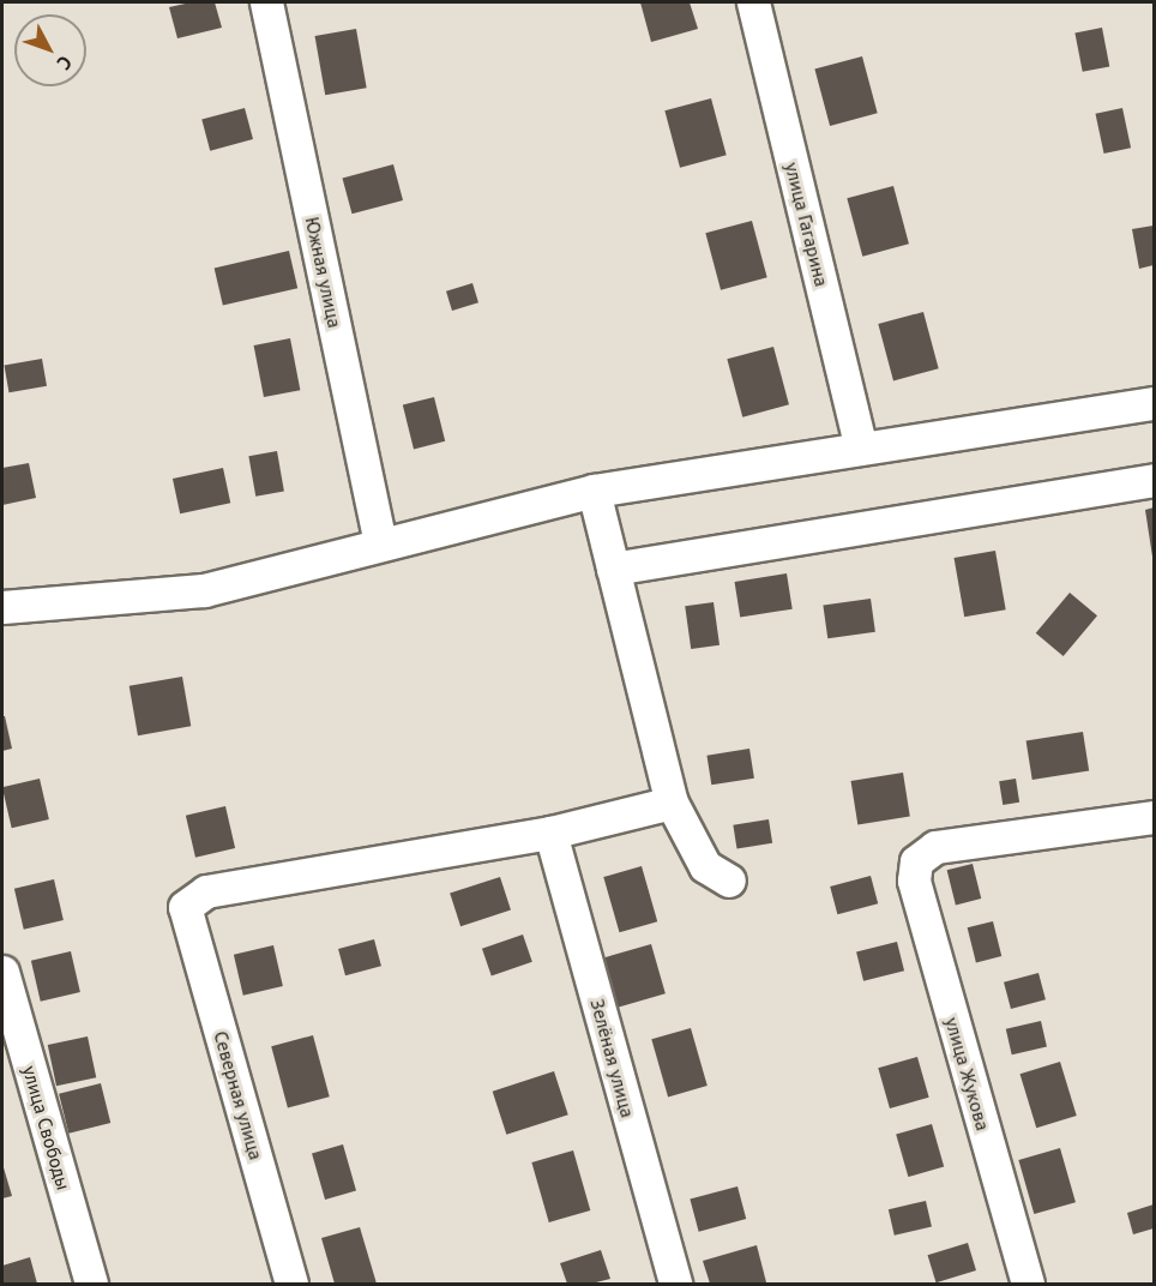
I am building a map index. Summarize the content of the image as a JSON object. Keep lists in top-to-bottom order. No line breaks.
{"streets":{"street":["улица Гагарина","Южная улица","Зелёная улица","улица Жукова","Северная улица","улица Свободы"]},"crossings":[["Зелёная улица","Северная улица"]],"north":"bottom right"}
